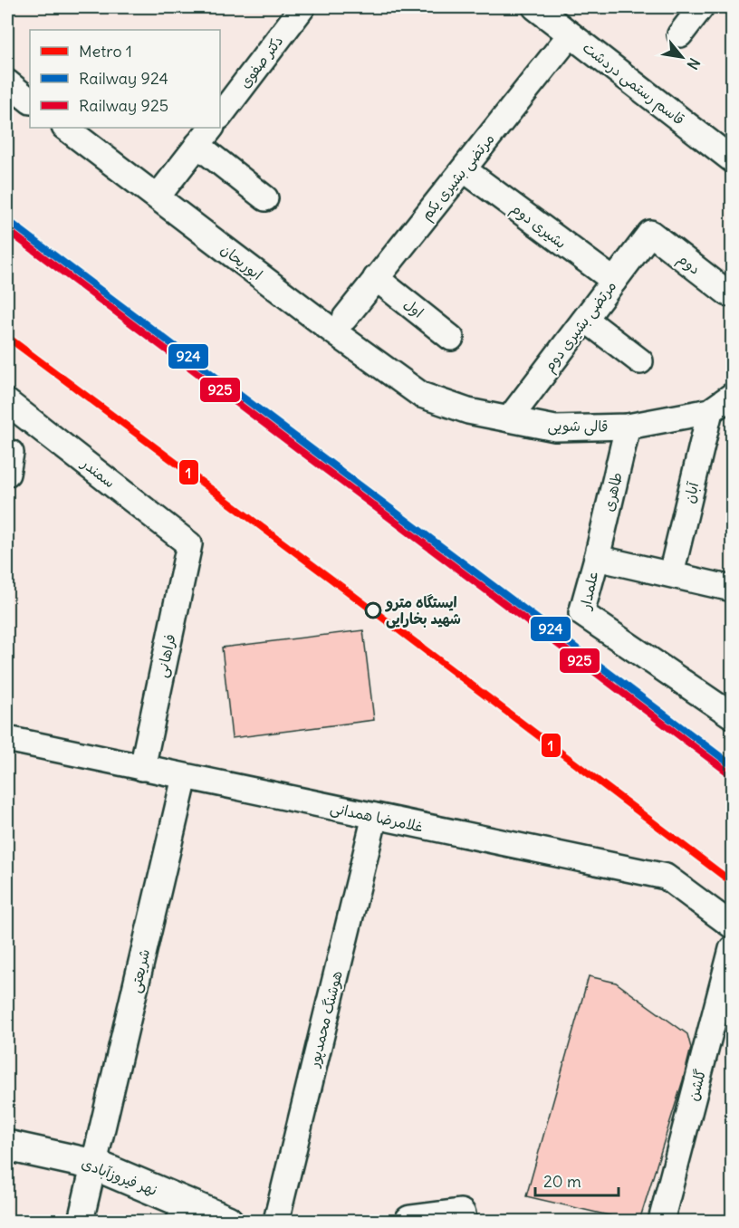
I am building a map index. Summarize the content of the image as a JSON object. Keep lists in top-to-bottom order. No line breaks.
{"streets":{"street":["دکتر صفوی","قاسم رستمی دردشت","مرتضی بشیری یکم","بشیری دوم","ابوریحان","دوم","اول","مرتضی بشیری دوم","قالی شویی","سمندر","طاهری","آبان","علمدار","فراهانی","غلامرضا همدانی","شریعتی","هوشنگ محمدپور","گلشن","نهر فیروزآبادی"]},"crossings":[["قاسم رستمی دردشت","مرتضی بشیری یکم"],["مرتضی بشیری یکم","بشیری دوم"],["مرتضی بشیری یکم","اول"],["بشیری دوم","مرتضی بشیری دوم"],["ابوریحان","قالی شویی"],["دوم","مرتضی بشیری دوم"],["مرتضی بشیری دوم","قالی شویی"],["قالی شویی","طاهری"],["قالی شویی","آبان"],["سمندر","فراهانی"],["طاهری","علمدار"],["آبان","علمدار"],["فراهانی","غلامرضا همدانی"],["غلامرضا همدانی","شریعتی"],["غلامرضا همدانی","هوشنگ محمدپور"],["شریعتی","نهر فیروزآبادی"]],"places":["ایستگاه مترو شهید بخارایی"],"lines":["rail line 924","rail line 925","metro line 1"],"legend":["Metro 1","Railway 924","Railway 925"],"scale_bar":"20 m","north":"bottom right"}
